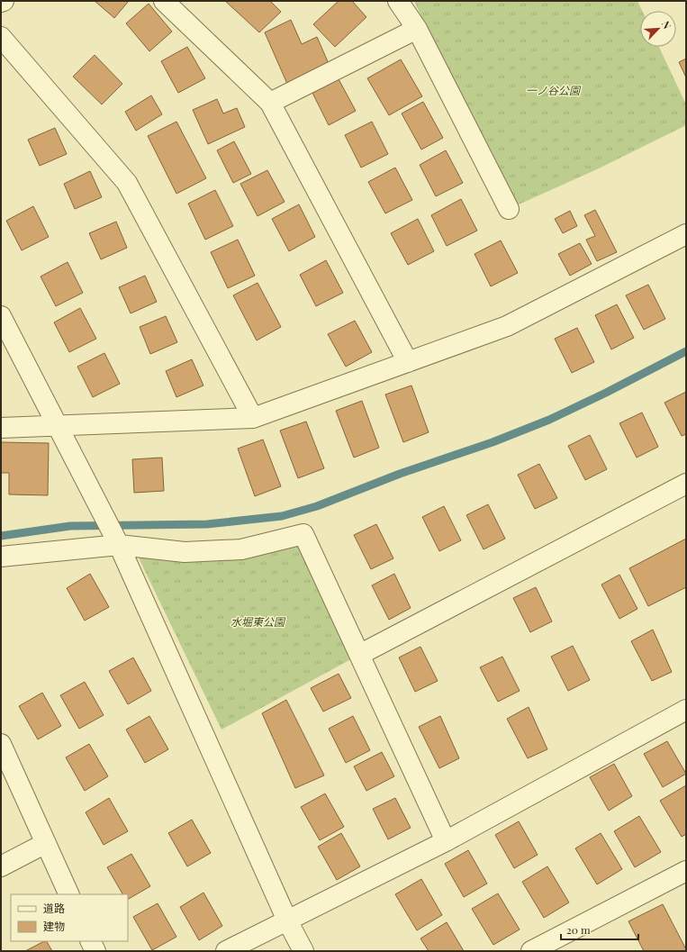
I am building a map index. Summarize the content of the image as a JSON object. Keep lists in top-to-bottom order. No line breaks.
{"parks":["一ノ谷公園","水堀東公園"],"legend":["道路","建物"],"scale_bar":"20 m","north":"top right"}
